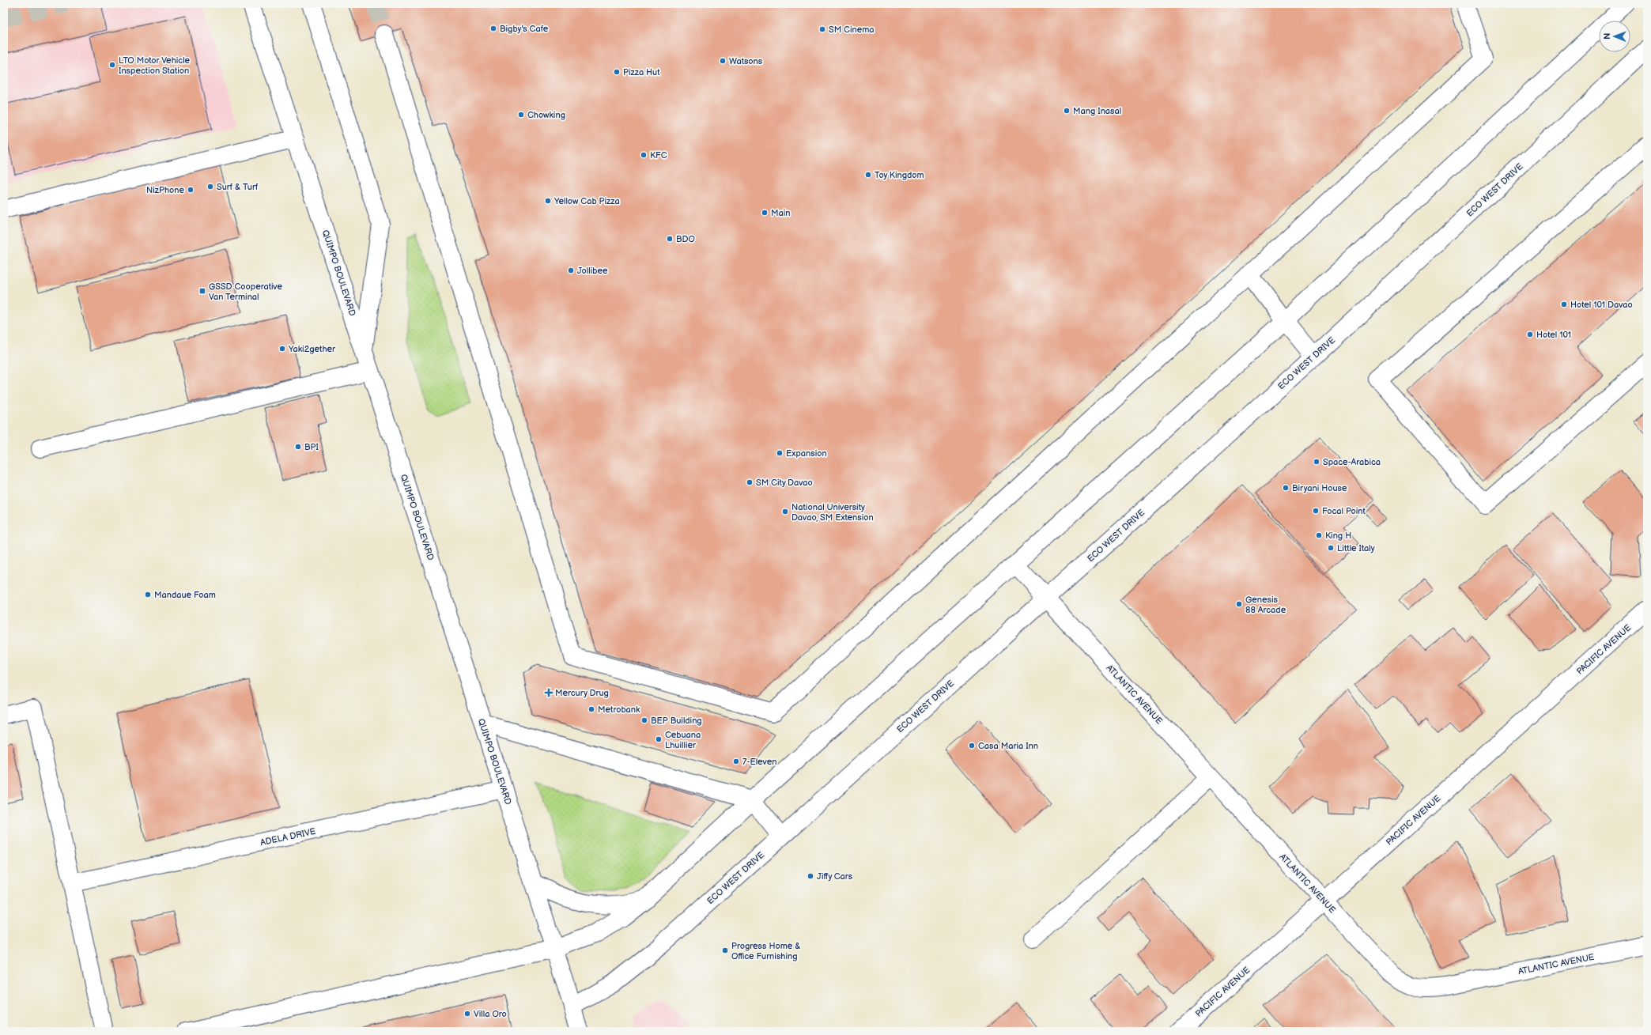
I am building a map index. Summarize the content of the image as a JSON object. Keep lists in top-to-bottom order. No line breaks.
{"streets":{"street":["ECO WEST DRIVE","QUIMPO BOULEVARD","PACIFIC AVENUE","ATLANTIC AVENUE","ADELA DRIVE"]},"crossings":[["ECO WEST DRIVE","QUIMPO BOULEVARD"],["ECO WEST DRIVE","ATLANTIC AVENUE"],["QUIMPO BOULEVARD","ADELA DRIVE"],["PACIFIC AVENUE","ATLANTIC AVENUE"]],"places":{"other":["Bigby's Cafe","SM Cinema","Watsons","LTO Motor Vehicle Inspection Station","Pizza Hut","Mang Inasal","Chowking","KFC","Toy Kingdom","Surf & Turf","NizPhone","Yellow Cab Pizza","Main","BDO","Jollibee","Hotel 101 Davao","Hotel 101","Yaki2gether","BPI","Expansion","Space-Arabica","SM City Davao","Biryani House","Focal Point","National University Davao, SM Extension","King H","Little Italy","Mandaue Foam","Genesis 88 Arcade","Metrobank","BEP Building","Cebuana Lhuillier","Casa Maria Inn","7-Eleven","Jiffy Cars","Progress Home & Office Furnishing","Villa Oro"],"transit":["GSSD Cooperative Van Terminal"],"health":["Mercury Drug"]},"north":"left"}
